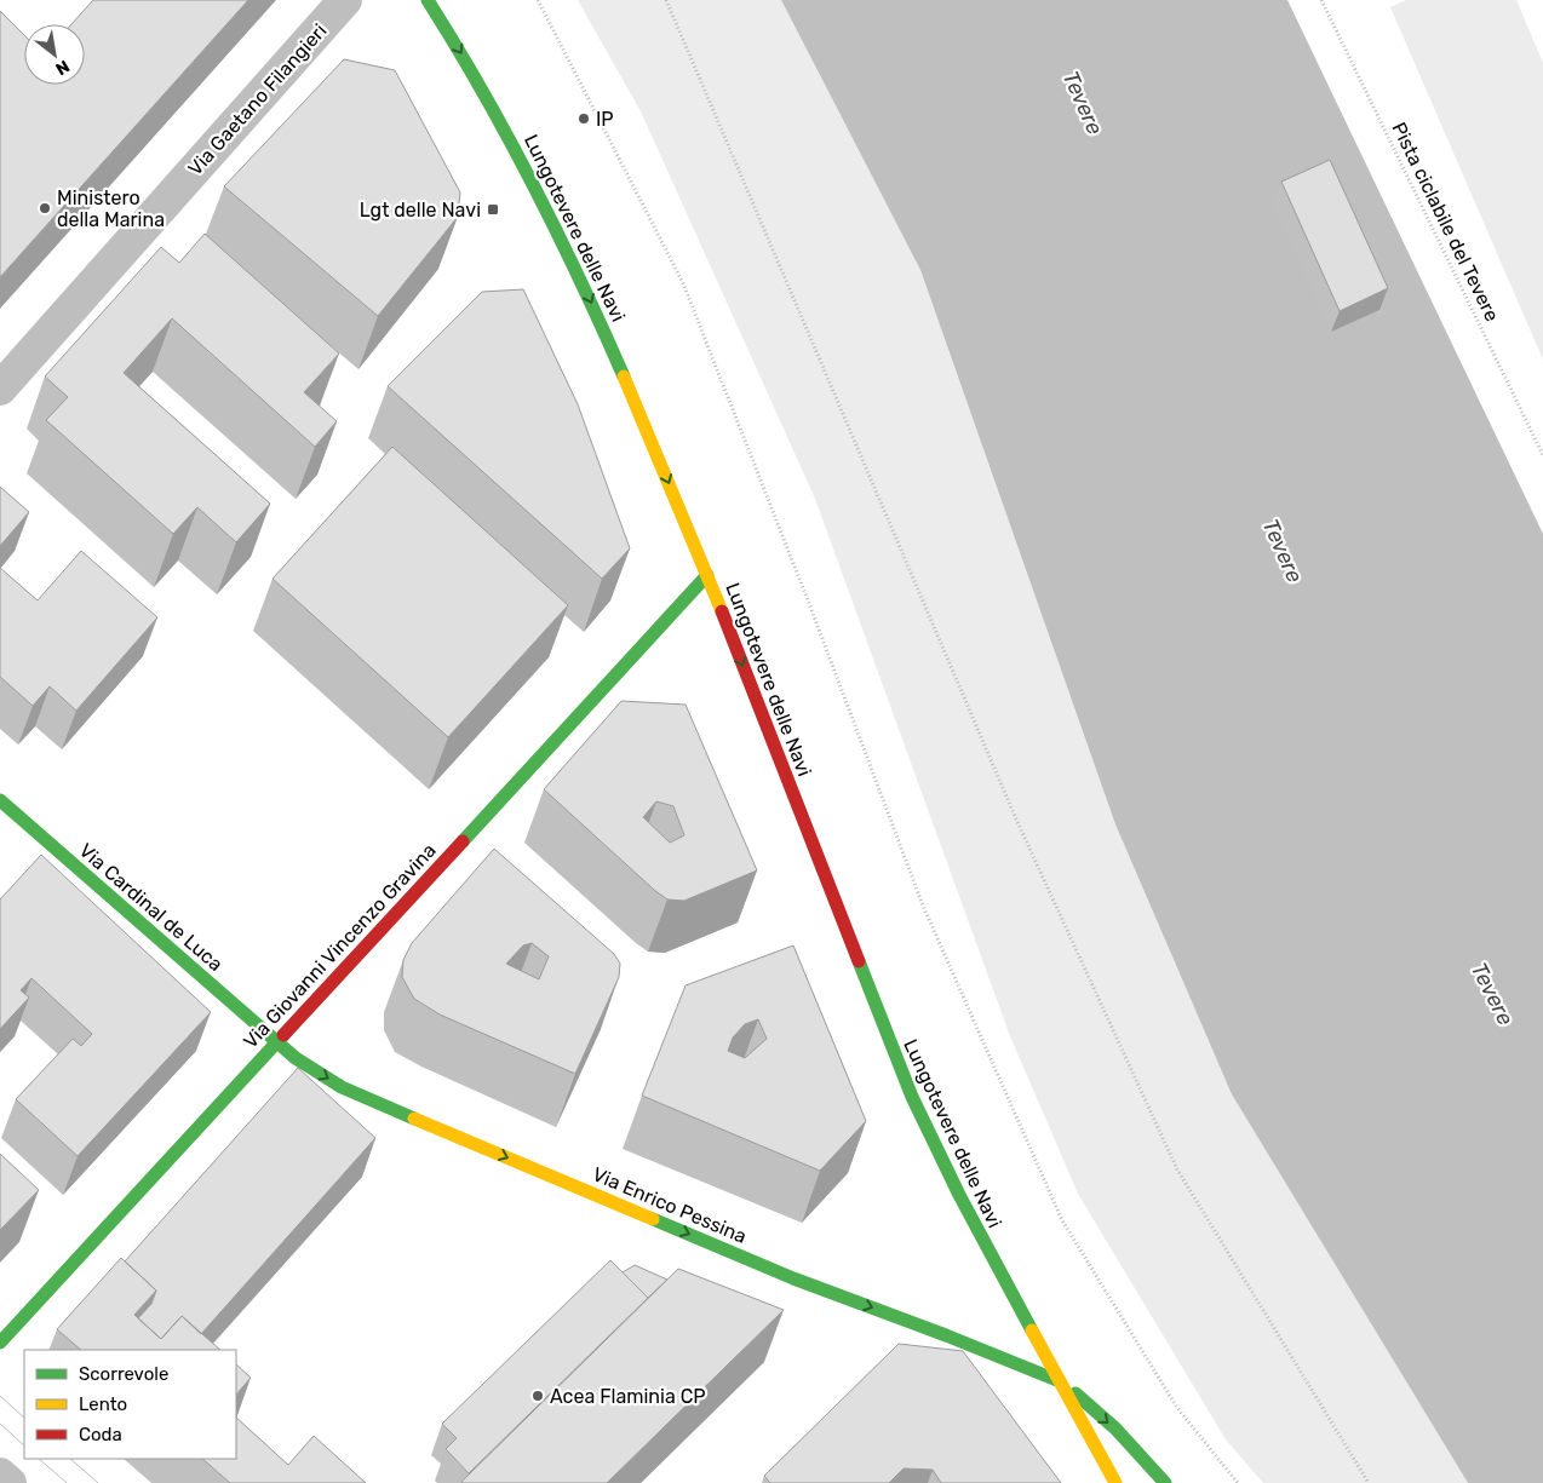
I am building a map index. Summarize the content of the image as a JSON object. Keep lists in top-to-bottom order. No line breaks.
{"streets":{"street":["Via Gaetano Filangieri","Lungotevere delle Navi","Via Cardinal de Luca","Via Giovanni Vincenzo Gravina","Via Enrico Pessina"],"path":["Pista ciclabile del Tevere"]},"crossings":[["Lungotevere delle Navi","Via Giovanni Vincenzo Gravina"],["Lungotevere delle Navi","Via Enrico Pessina"],["Via Cardinal de Luca","Via Giovanni Vincenzo Gravina"],["Via Cardinal de Luca","Via Enrico Pessina"],["Via Giovanni Vincenzo Gravina","Via Enrico Pessina"]],"one_way":["Lungotevere delle Navi","Via Enrico Pessina"],"water":["Tevere"],"places":{"other":["IP","Ministero della Marina","Acea Flaminia CP"],"transit":["Lgt delle Navi"]},"legend":["Scorrevole","Lento","Coda"],"north":"bottom right"}
